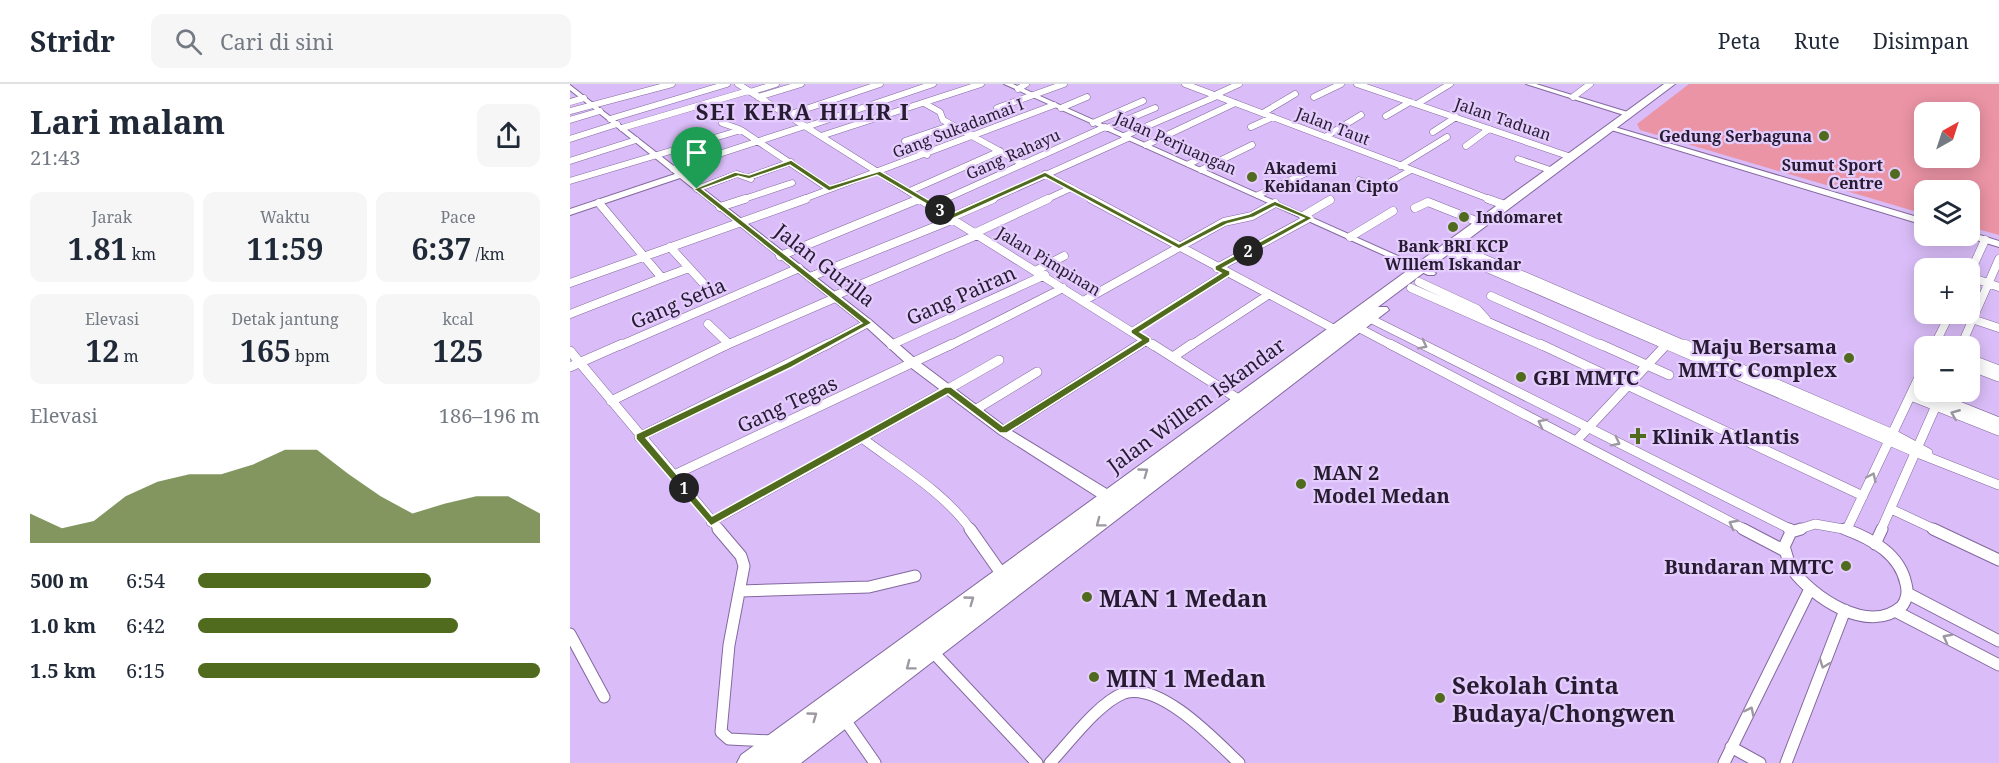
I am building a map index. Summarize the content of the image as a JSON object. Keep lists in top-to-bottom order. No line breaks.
{"streets":{"highway":["Jalan Willem Iskandar"],"street":["Jalan Taduan","Jalan Taut","Gang Sukadamai I","Jalan Perjuangan","Gang Rahayu","Jalan Pimpinan","Jalan Gurilla","Gang Pairan","Gang Setia","Gang Tegas"]},"crossings":[["Jalan Taduan","Jalan Willem Iskandar"],["Jalan Taut","Jalan Willem Iskandar"],["Gang Sukadamai I","Jalan Perjuangan"],["Gang Sukadamai I","Jalan Pimpinan"],["Gang Sukadamai I","Jalan Gurilla"],["Jalan Perjuangan","Gang Rahayu"],["Jalan Perjuangan","Jalan Willem Iskandar"],["Gang Rahayu","Jalan Pimpinan"],["Jalan Pimpinan","Gang Pairan"],["Jalan Pimpinan","Gang Tegas"],["Jalan Pimpinan","Jalan Willem Iskandar"],["Jalan Gurilla","Gang Pairan"],["Jalan Gurilla","Gang Setia"],["Jalan Gurilla","Gang Tegas"],["Jalan Gurilla","Jalan Willem Iskandar"]],"districts":["SEI KERA HILIR I"],"places":{"other":["Gedung Serbaguna","Sumut Sport Centre","Akademi Kebidanan Cipto","Indomaret","Bank BRI KCP WIllem Iskandar","Maju Bersama MMTC Complex","GBI MMTC","MAN 2 Model Medan","Bundaran MMTC","MAN 1 Medan","MIN 1 Medan","Sekolah Cinta Budaya/Chongwen"],"health":["Klinik Atlantis"]},"north":"top right","page":{"header":"Stridr","search":"Cari di sini","nav":["Peta","Rute","Disimpan"],"heading":["Lari malam","21:43"],"map_buttons":["+","−"],"stats":[["Jarak","1.81 km"],["Waktu","11:59"],["Pace","6:37 /km"],["Elevasi","12 m"],["Detak jantung","165 bpm"],["kcal","125"]],"pins":["3","2","1"],"chart":["Elevasi","186–196 m"],"list":[{"name":"500 m","note":"6:54"},{"name":"1.0 km","note":"6:42"},{"name":"1.5 km","note":"6:15"}]}}
